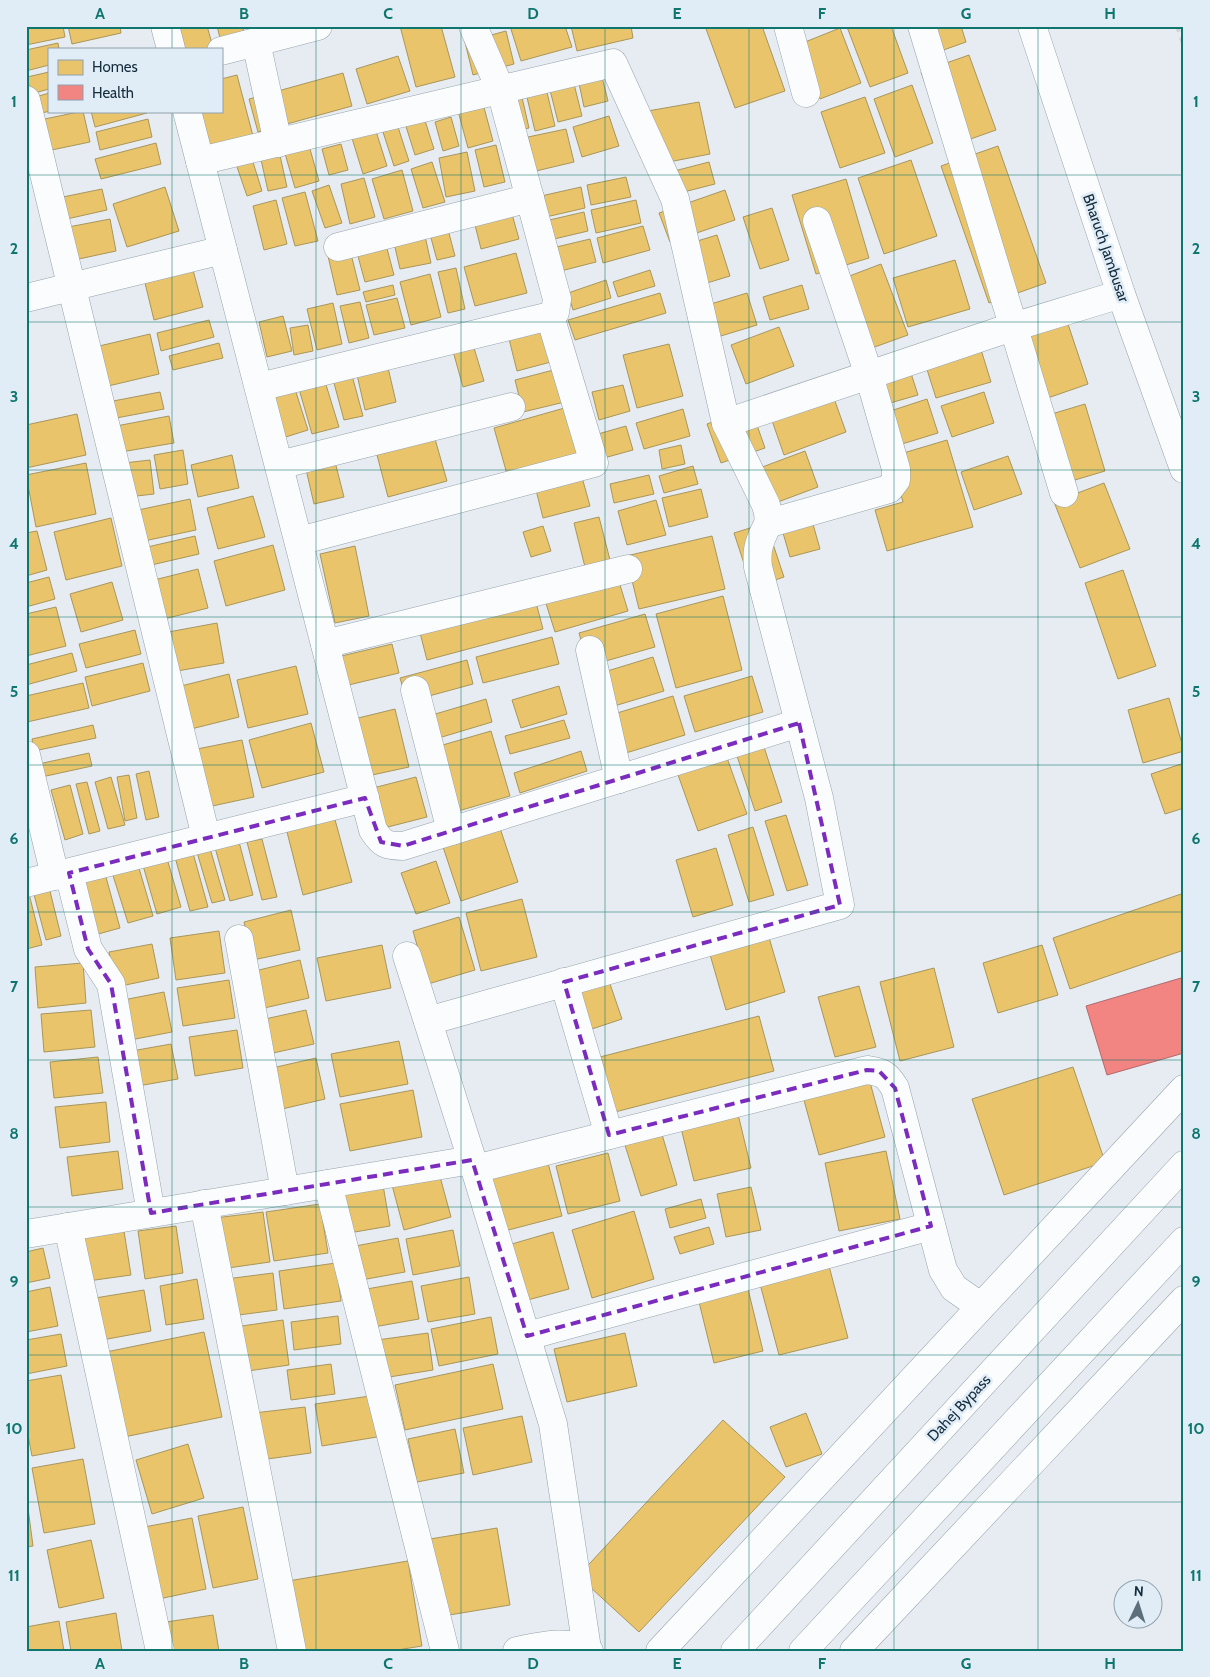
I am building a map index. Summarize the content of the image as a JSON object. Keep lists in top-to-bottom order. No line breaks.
{"streets":{"main road":["Bharuch Jambusar","Dahej Bypass"]},"legend":["Homes","Health"],"north":"top","grid":{"columns":["A","B","C","D","E","F","G","H"],"rows":["1","2","3","4","5","6","7","8","9","10","11"]}}
